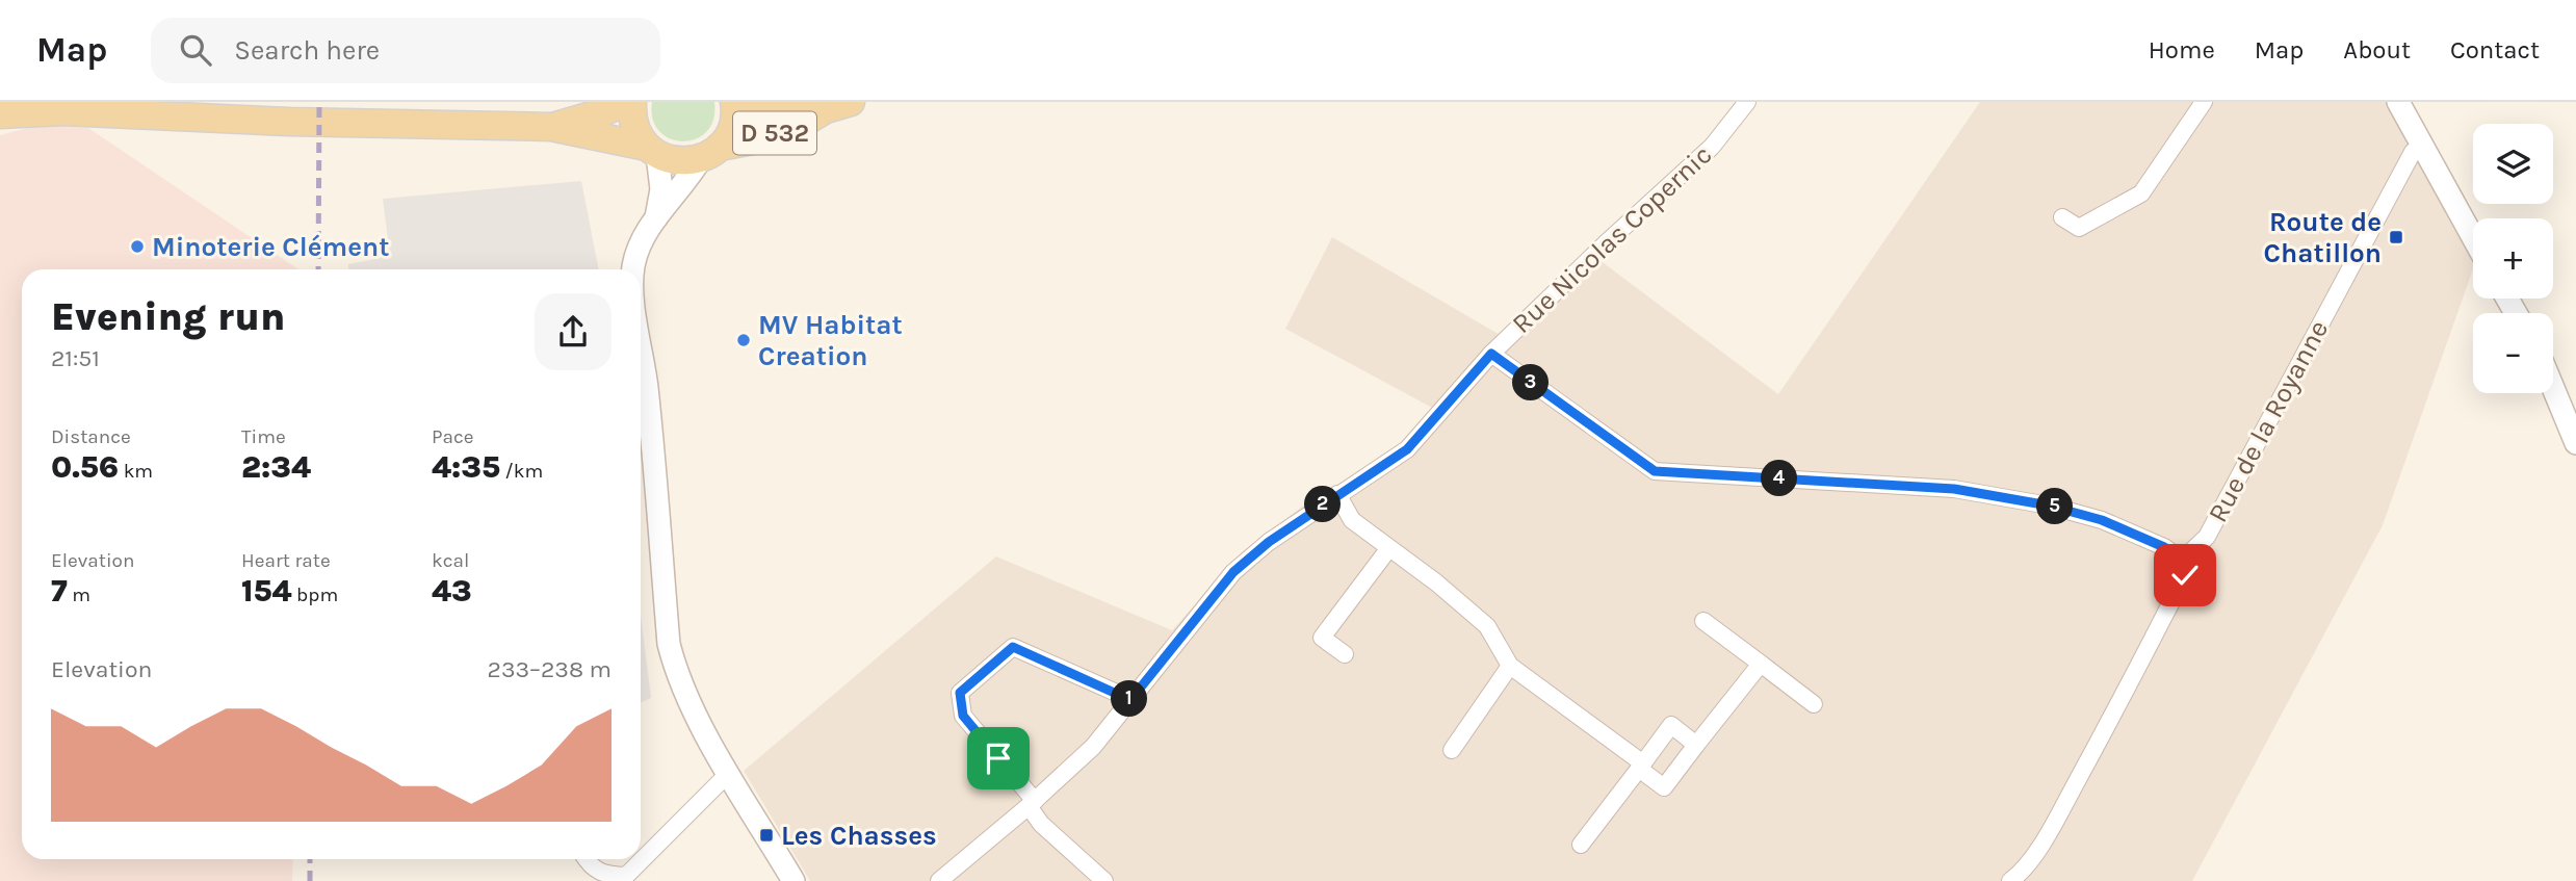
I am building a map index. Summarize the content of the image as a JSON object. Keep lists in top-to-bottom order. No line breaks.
{"streets":{"main road":["D 532"],"street":["Rue Nicolas Copernic","Rue de la Royanne"]},"places":{"transit":["Route de Chatillon","Les Chasses"],"other":["Minoterie Clément","MV Habitat Creation"]},"page":{"header":"Map","search":"Search here","nav":["Home","Map","About","Contact"],"map_buttons":["+","−"],"heading":["Evening run","21:51"],"pins":["3","4","2","5","1"],"stats":[["Distance","0.56 km"],["Time","2:34"],["Pace","4:35 /km"],["Elevation","7 m"],["Heart rate","154 bpm"],["kcal","43"]],"chart":["Elevation","233–238 m"]}}
